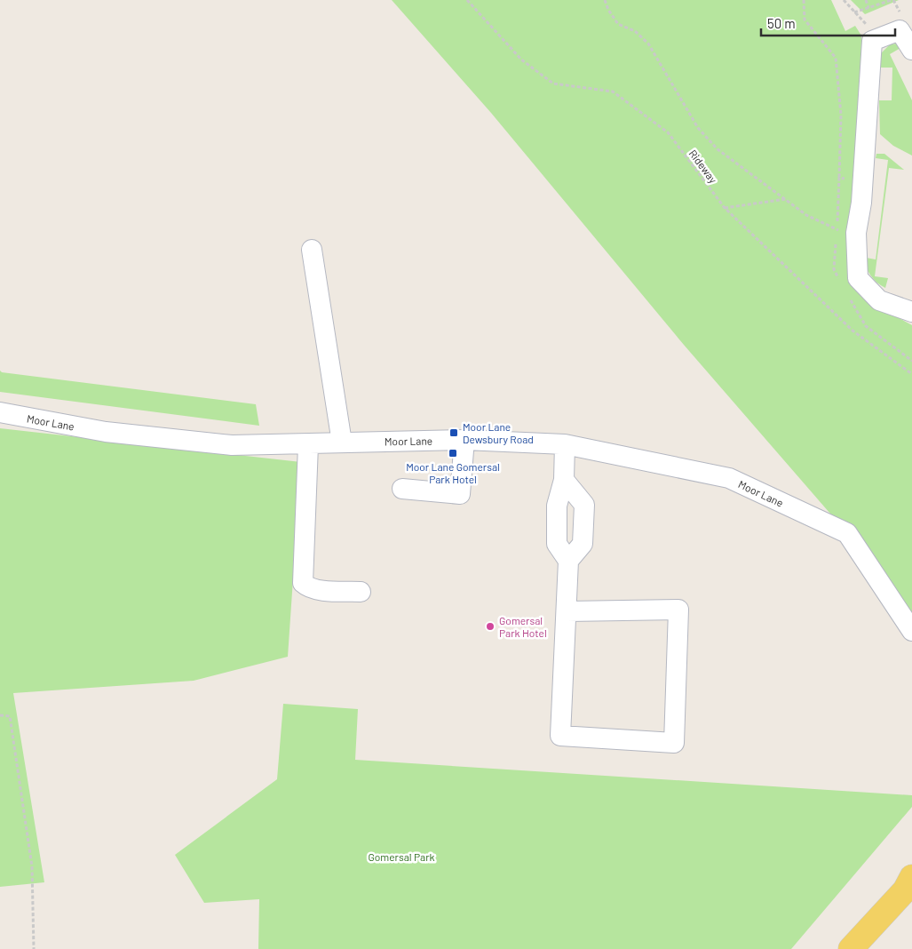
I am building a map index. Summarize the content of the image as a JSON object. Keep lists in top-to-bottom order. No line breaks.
{"streets":{"street":["Moor Lane"],"path":["Rideway"]},"parks":["Gomersal Park"],"places":{"transit":["Moor Lane Dewsbury Road","Moor Lane Gomersal Park Hotel"],"other":["Gomersal Park Hotel"]},"scale_bar":"50 m"}
